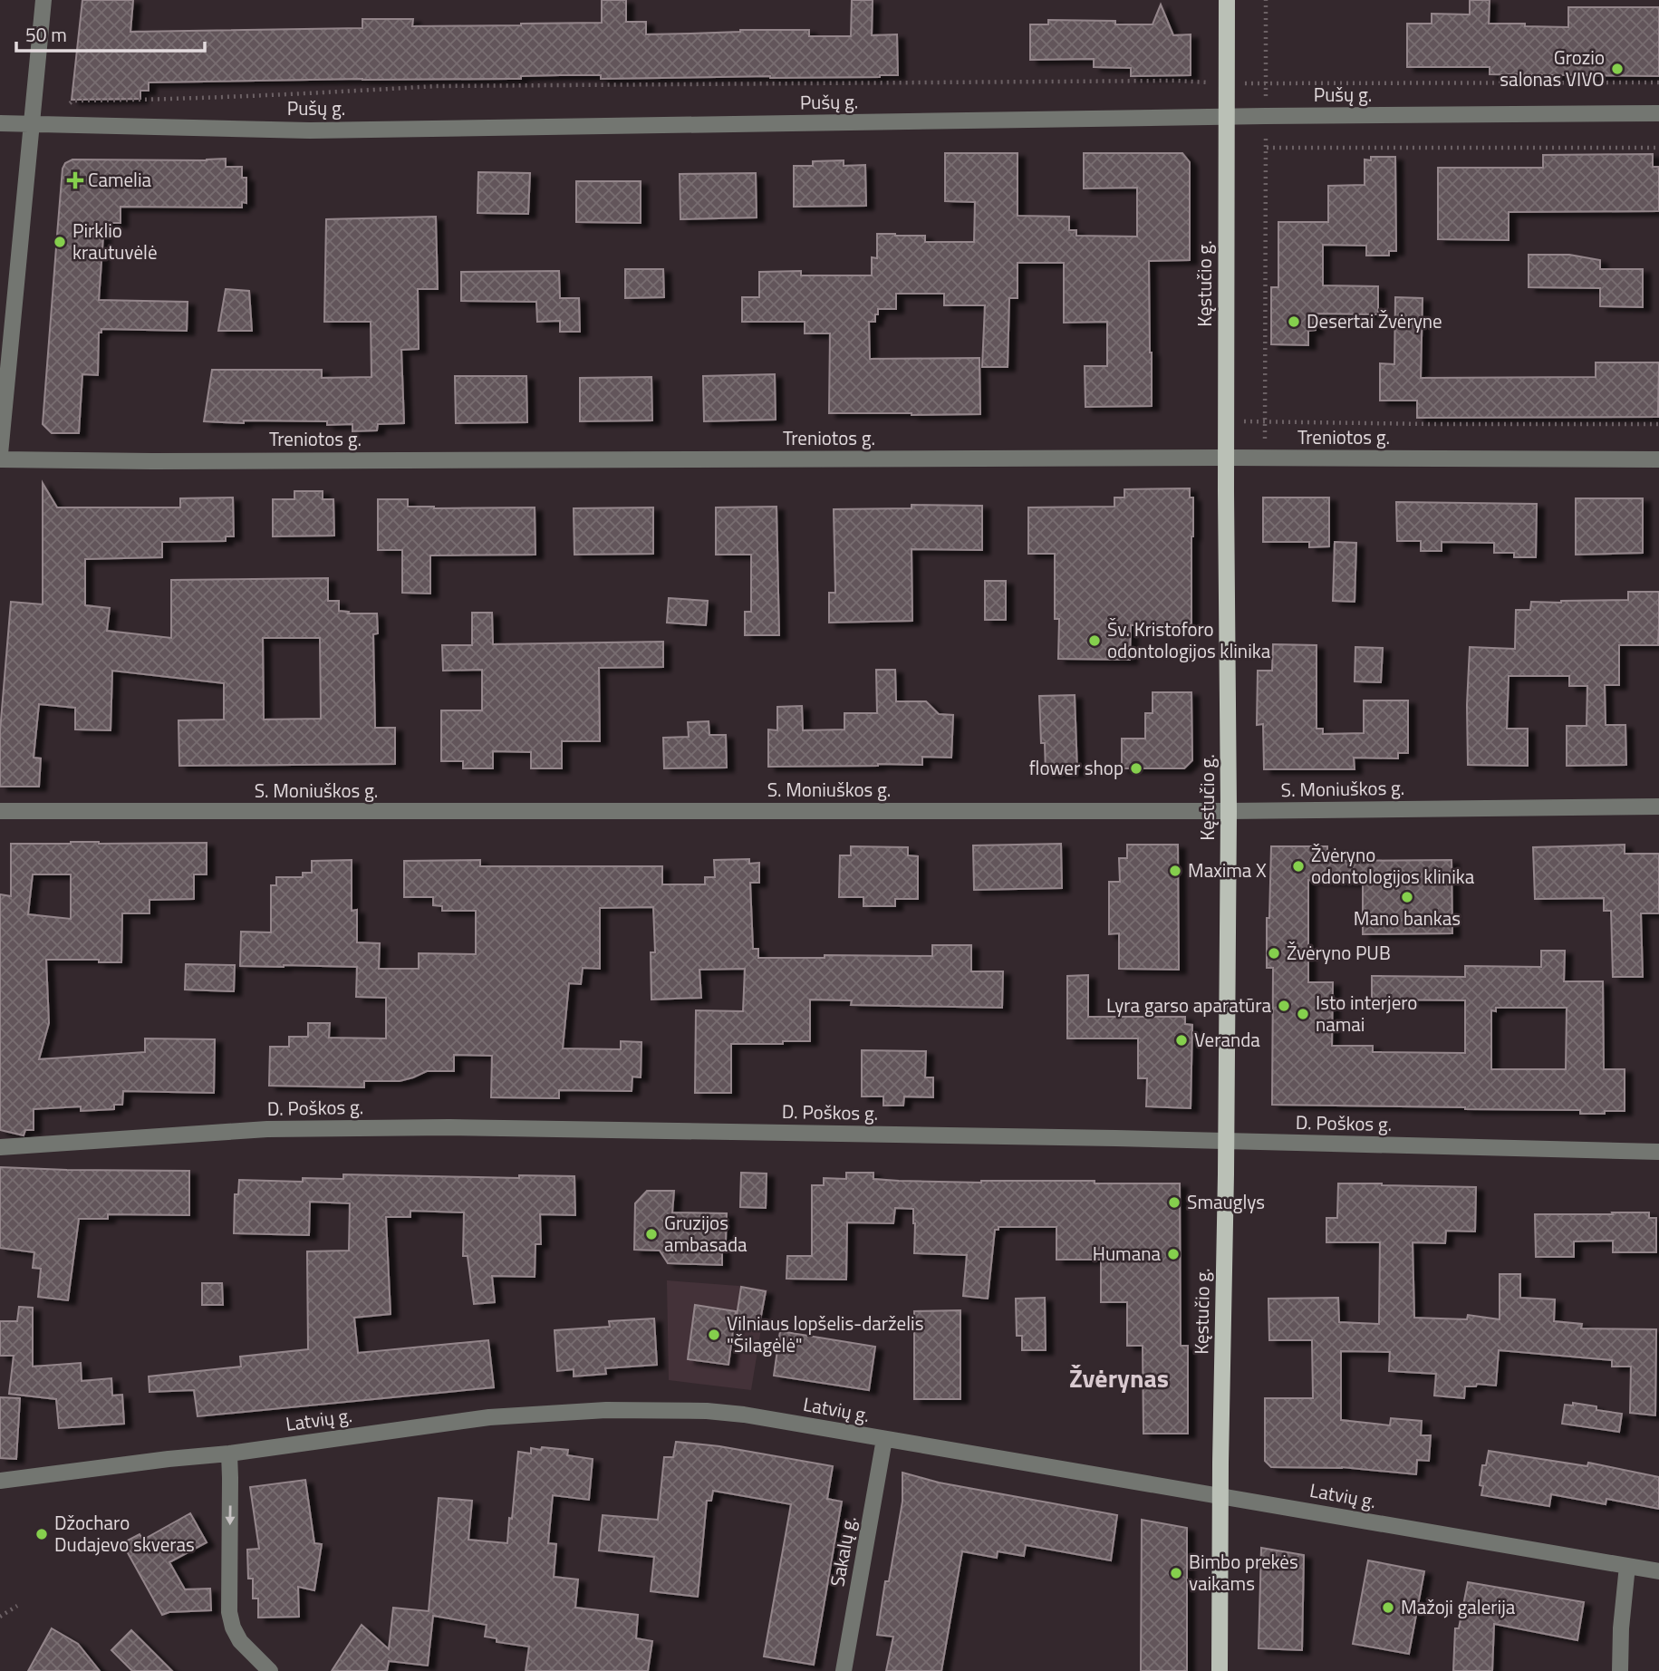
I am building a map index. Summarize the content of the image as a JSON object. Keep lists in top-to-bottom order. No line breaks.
{"streets":{"main road":["Kęstučio g."],"street":["Pušų g.","Treniotos g.","S. Moniuškos g.","D. Poškos g.","Latvių g.","Sakalų g."]},"crossings":[["Pušų g.","Kęstučio g."],["Kęstučio g.","Treniotos g."],["Kęstučio g.","S. Moniuškos g."],["Kęstučio g.","D. Poškos g."],["Kęstučio g.","Latvių g."],["Latvių g.","Sakalų g."]],"districts":["Žvėrynas"],"places":{"other":["Grozio salonas VIVO","Pirklio krautuvėlė","Desertai Žvėryne","Šv. Kristoforo odontologijos klinika","flower shop","Žvėryno odontologijos klinika","Maxima X","Mano bankas","Žvėryno PUB","Lyra garso aparatūra","Isto interjero namai","Veranda","Smauglys","Gruzijos ambasada","Humana","Vilniaus lopšelis-darželis \"Šilagėlė\"","Džocharo Dudajevo skveras","Bimbo prekės vaikams","Mažoji galerija"],"health":["Camelia"]},"scale_bar":"50 m"}
